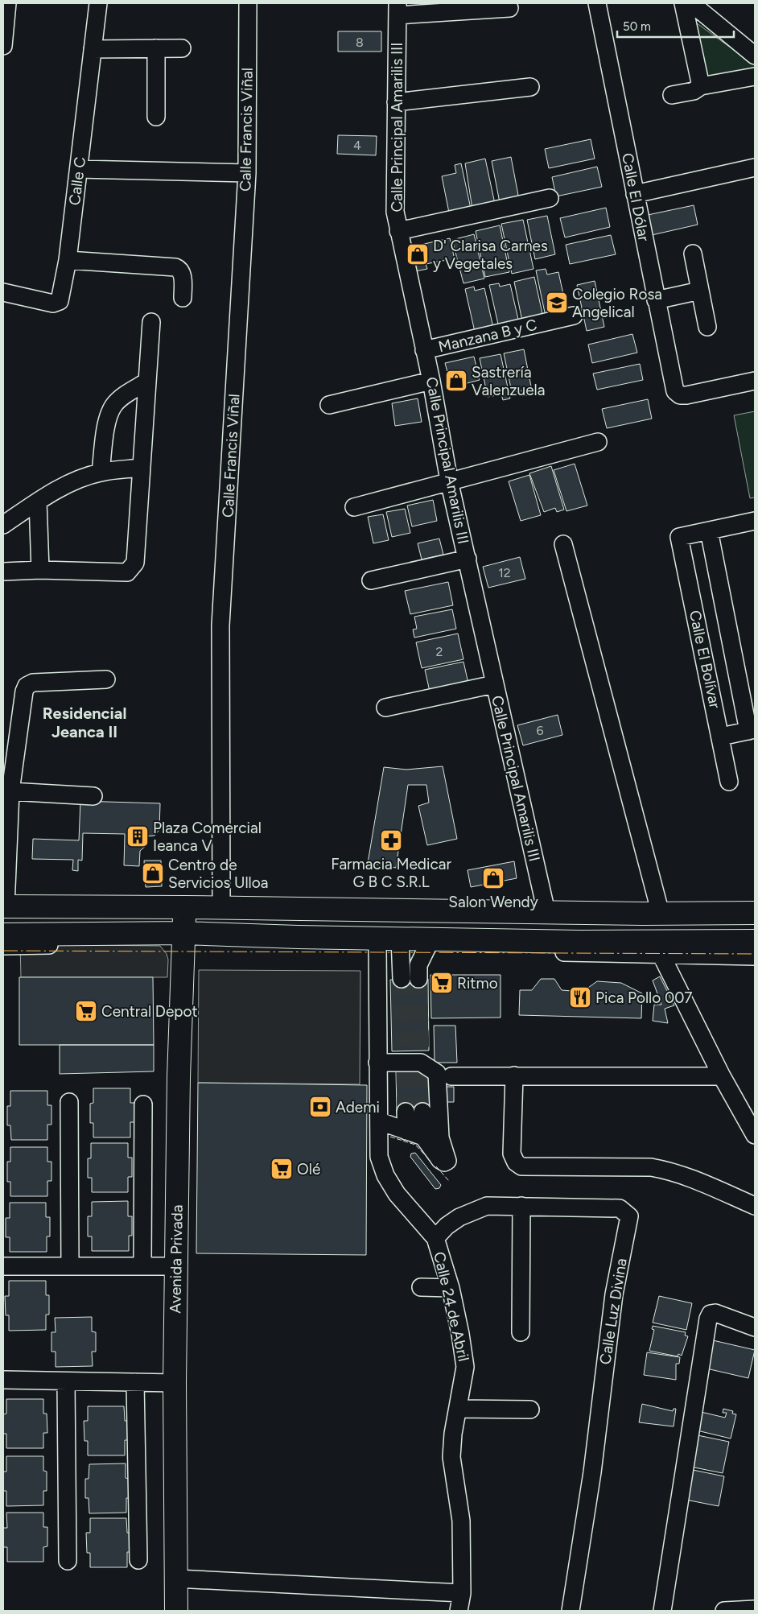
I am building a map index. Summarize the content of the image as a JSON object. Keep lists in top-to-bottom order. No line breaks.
{"streets":{"main road":["Avenida Privada"],"street":["Calle Principal Amarilis III","Calle Francis Viñal","Calle C","Calle El Dólar","Manzana B y C","Calle El Bolívar","Calle 24 de Abril","Calle Luz Divina"]},"crossings":[["Calle Principal Amarilis III","Manzana B y C"],["Calle 24 de Abril","Calle Luz Divina"]],"districts":["Residencial Jeanca II"],"places":{"shop":["D' Clarisa Carnes y Vegetales","Sastrería Valenzuela","Centro de Servicios Ulloa","Salon Wendy"],"school or university":["Colegio Rosa Angelical"],"building":["Plaza Comercial Ieanca V"],"pharmacy":["Farmacia Medicar G B C S.R.L"],"supermarket":["Ritmo","Central Depot","Olé"],"restaurant":["Pica Pollo 007"],"bank":["Ademi"]},"house_numbers":["8","4","12","2","6"],"scale_bar":"50 m"}
